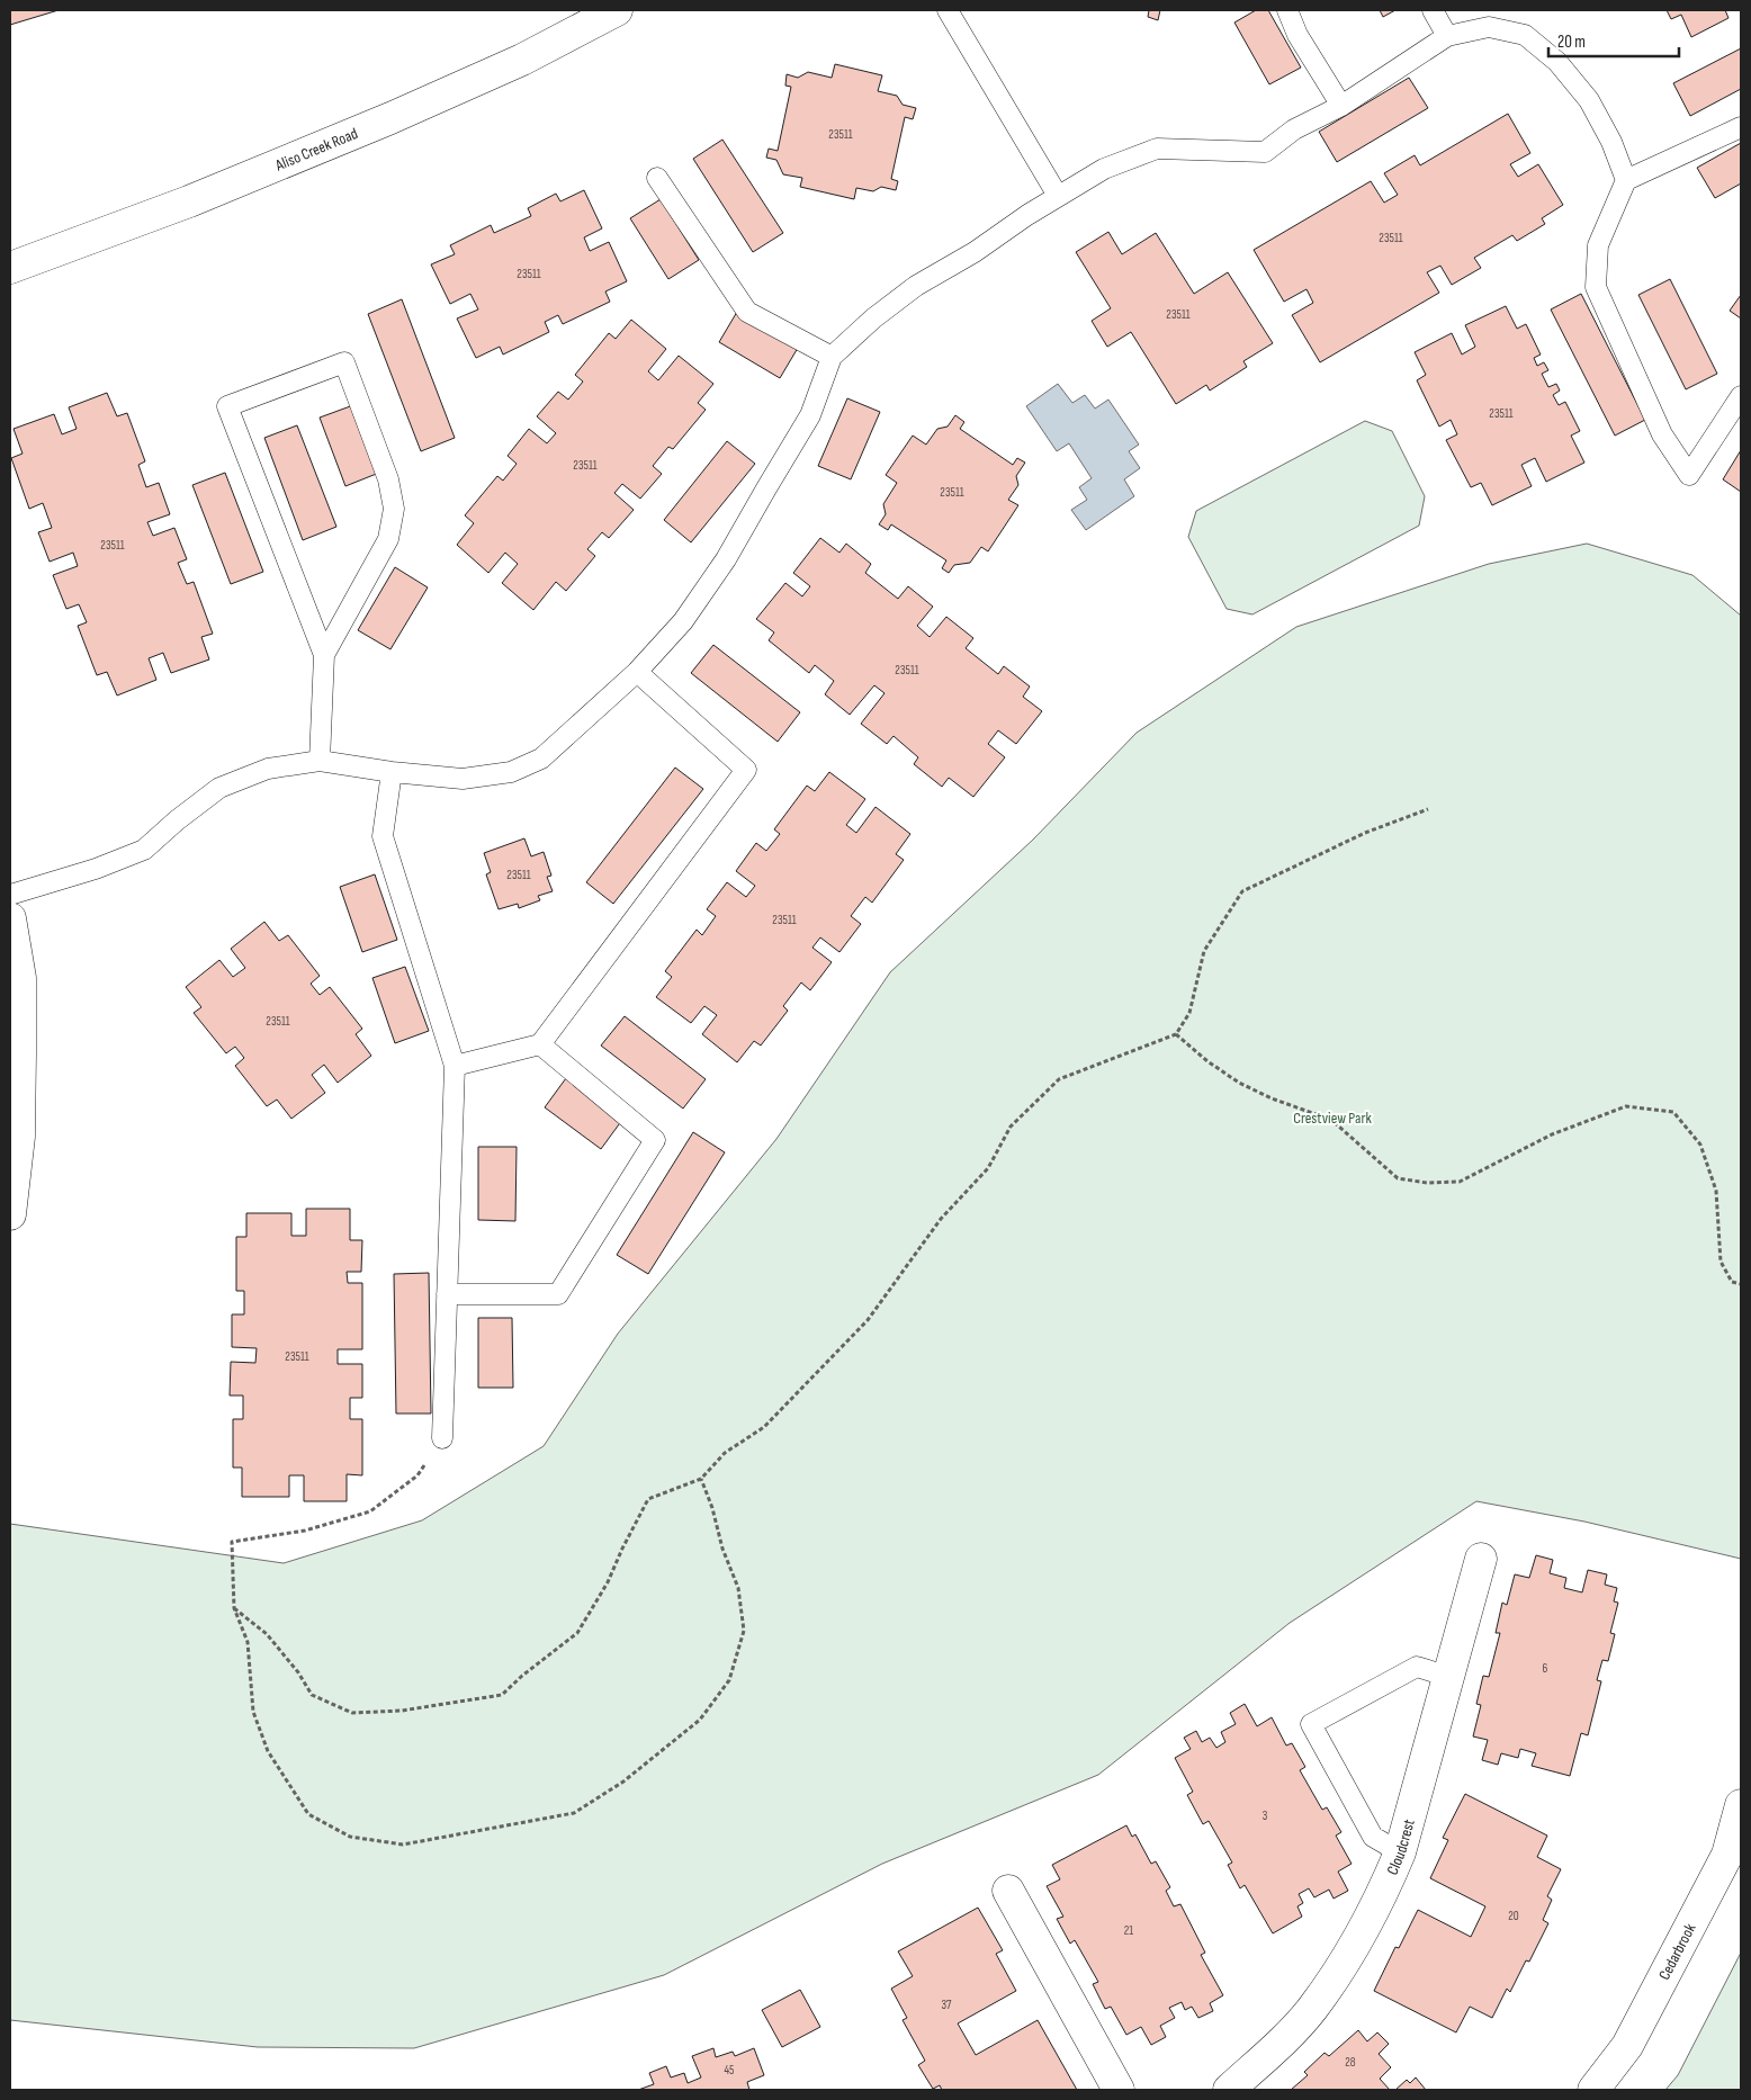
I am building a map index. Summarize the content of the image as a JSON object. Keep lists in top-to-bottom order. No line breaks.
{"streets":{"street":["Aliso Creek Road","Cloudcrest","Cedarbrook"]},"parks":["Crestview Park"],"house_numbers":["23511","23511","23511","23511","23511","23511","23511","23511","23511","23511","23511","23511","23511","6","3","20","21","37","28","45"],"scale_bar":"20 m"}
